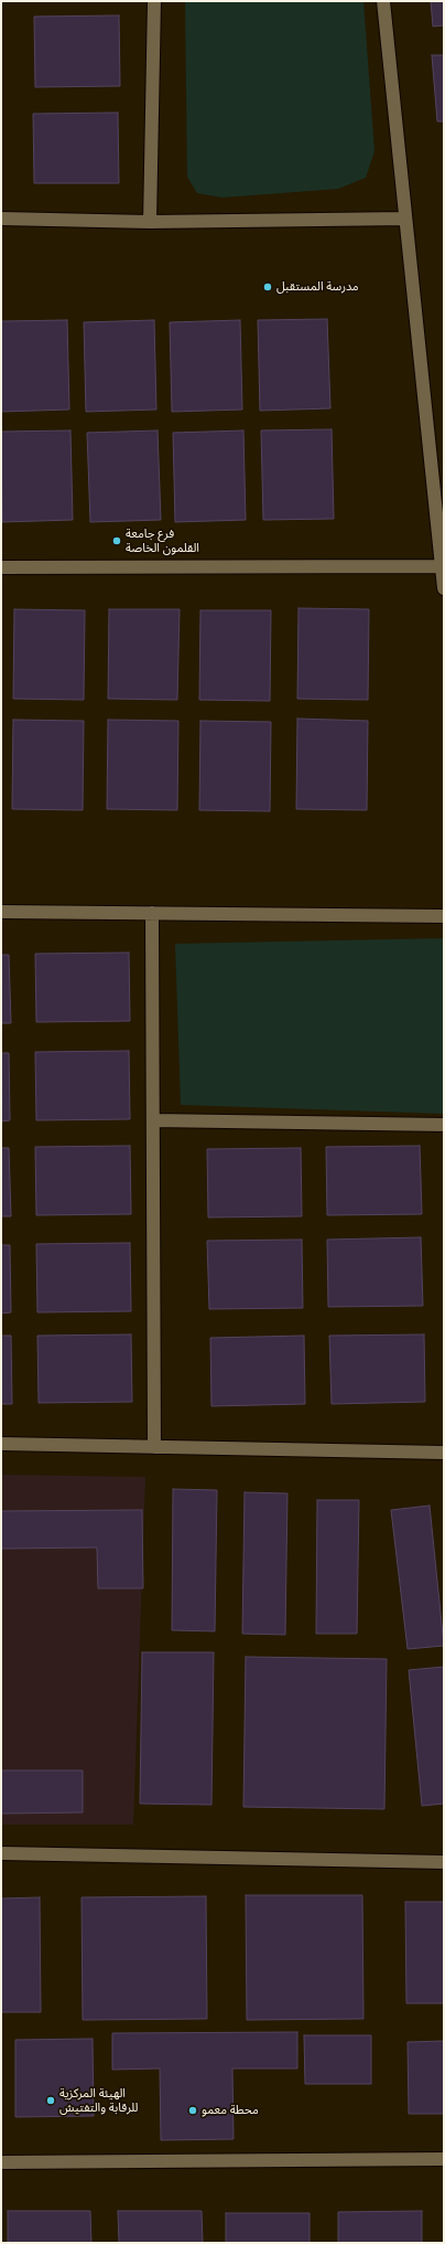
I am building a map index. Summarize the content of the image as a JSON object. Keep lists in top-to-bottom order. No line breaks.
{"places":["مدرسة المستقبل","فرع جامعة القلمون الخاصة","الهيئة المركزية للرقابة والتفتيش","محطة معمو"]}
